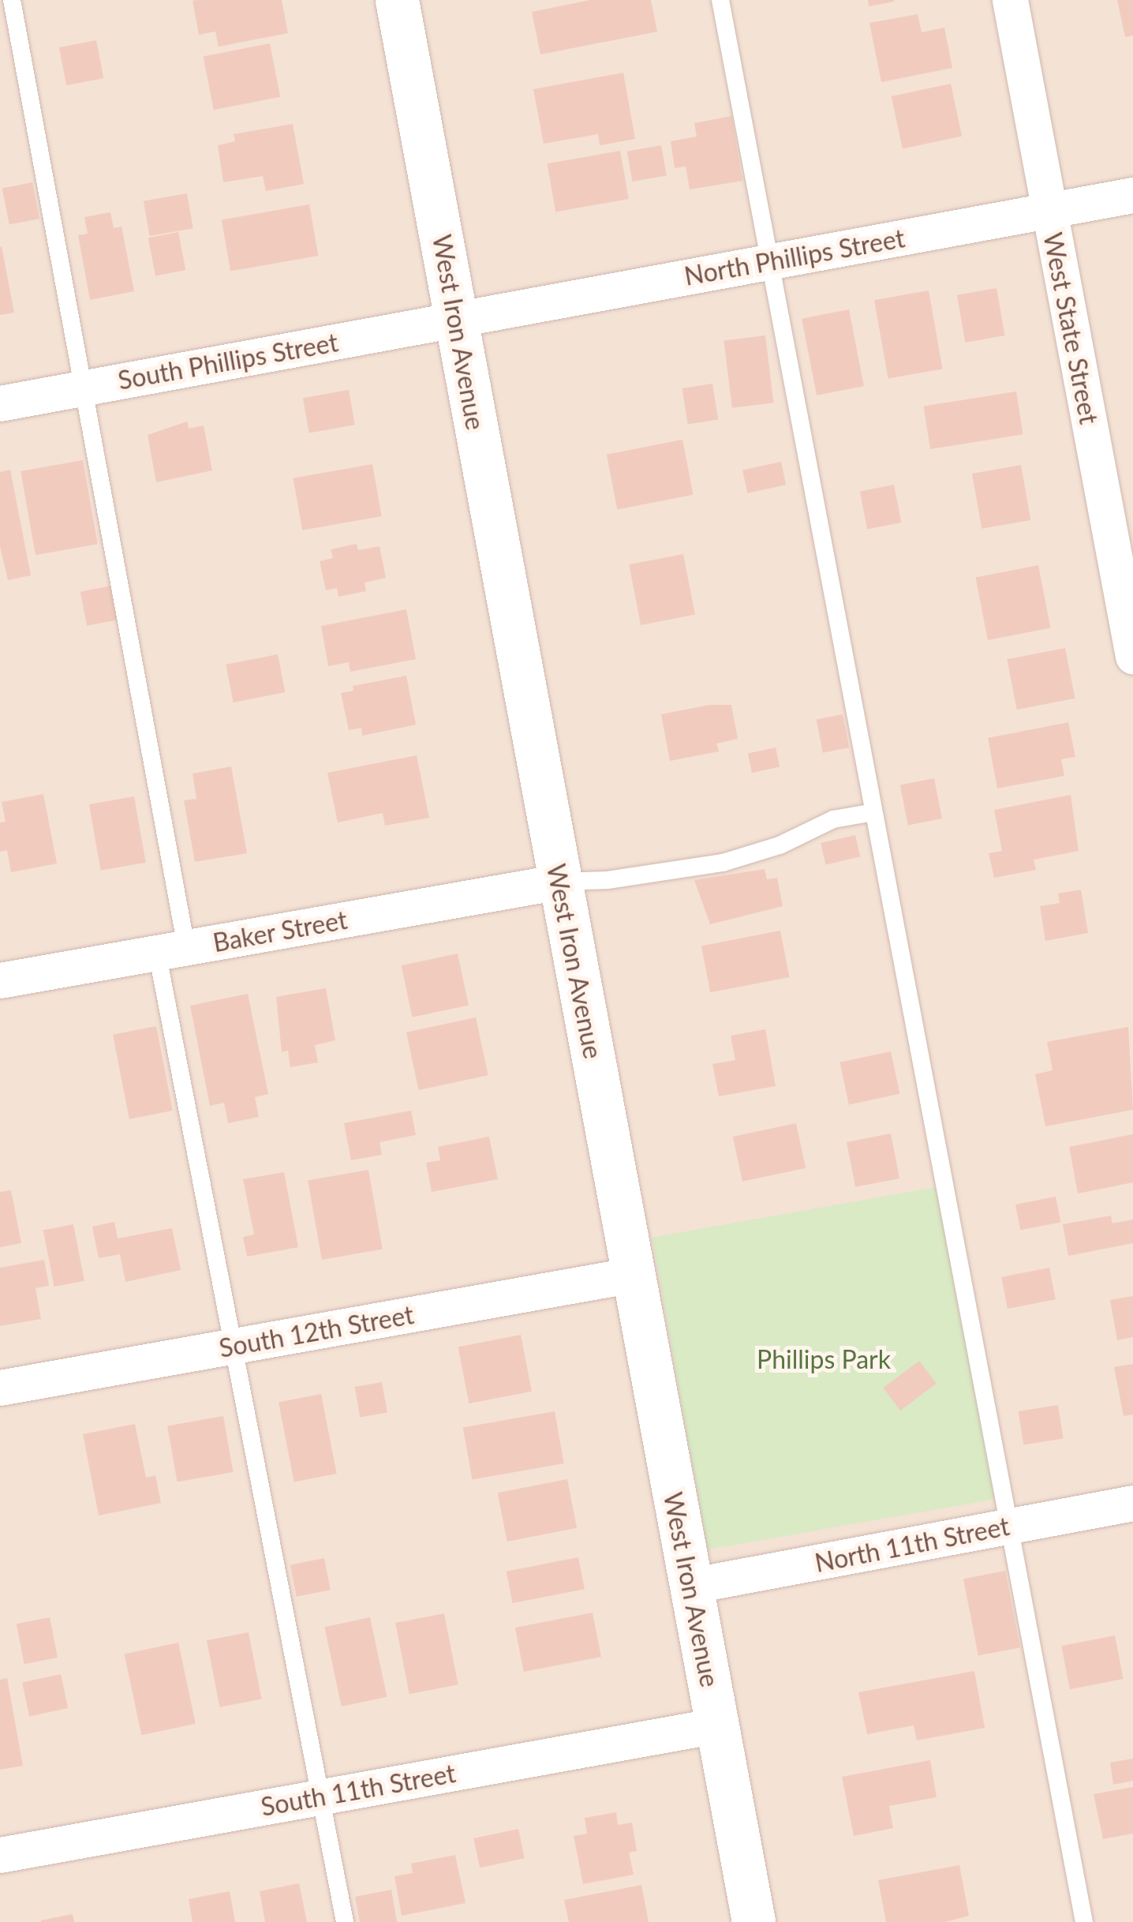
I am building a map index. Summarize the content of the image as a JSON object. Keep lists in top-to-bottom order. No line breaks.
{"streets":{"street":["North Phillips Street","West State Street","West Iron Avenue","South Phillips Street","Baker Street","South 12th Street","North 11th Street","South 11th Street"]},"crossings":[["North Phillips Street","West State Street"],["North Phillips Street","West Iron Avenue"],["North Phillips Street","South Phillips Street"],["West Iron Avenue","South Phillips Street"],["West Iron Avenue","Baker Street"],["West Iron Avenue","South 12th Street"],["West Iron Avenue","North 11th Street"],["West Iron Avenue","South 11th Street"]],"parks":["Phillips Park"]}
